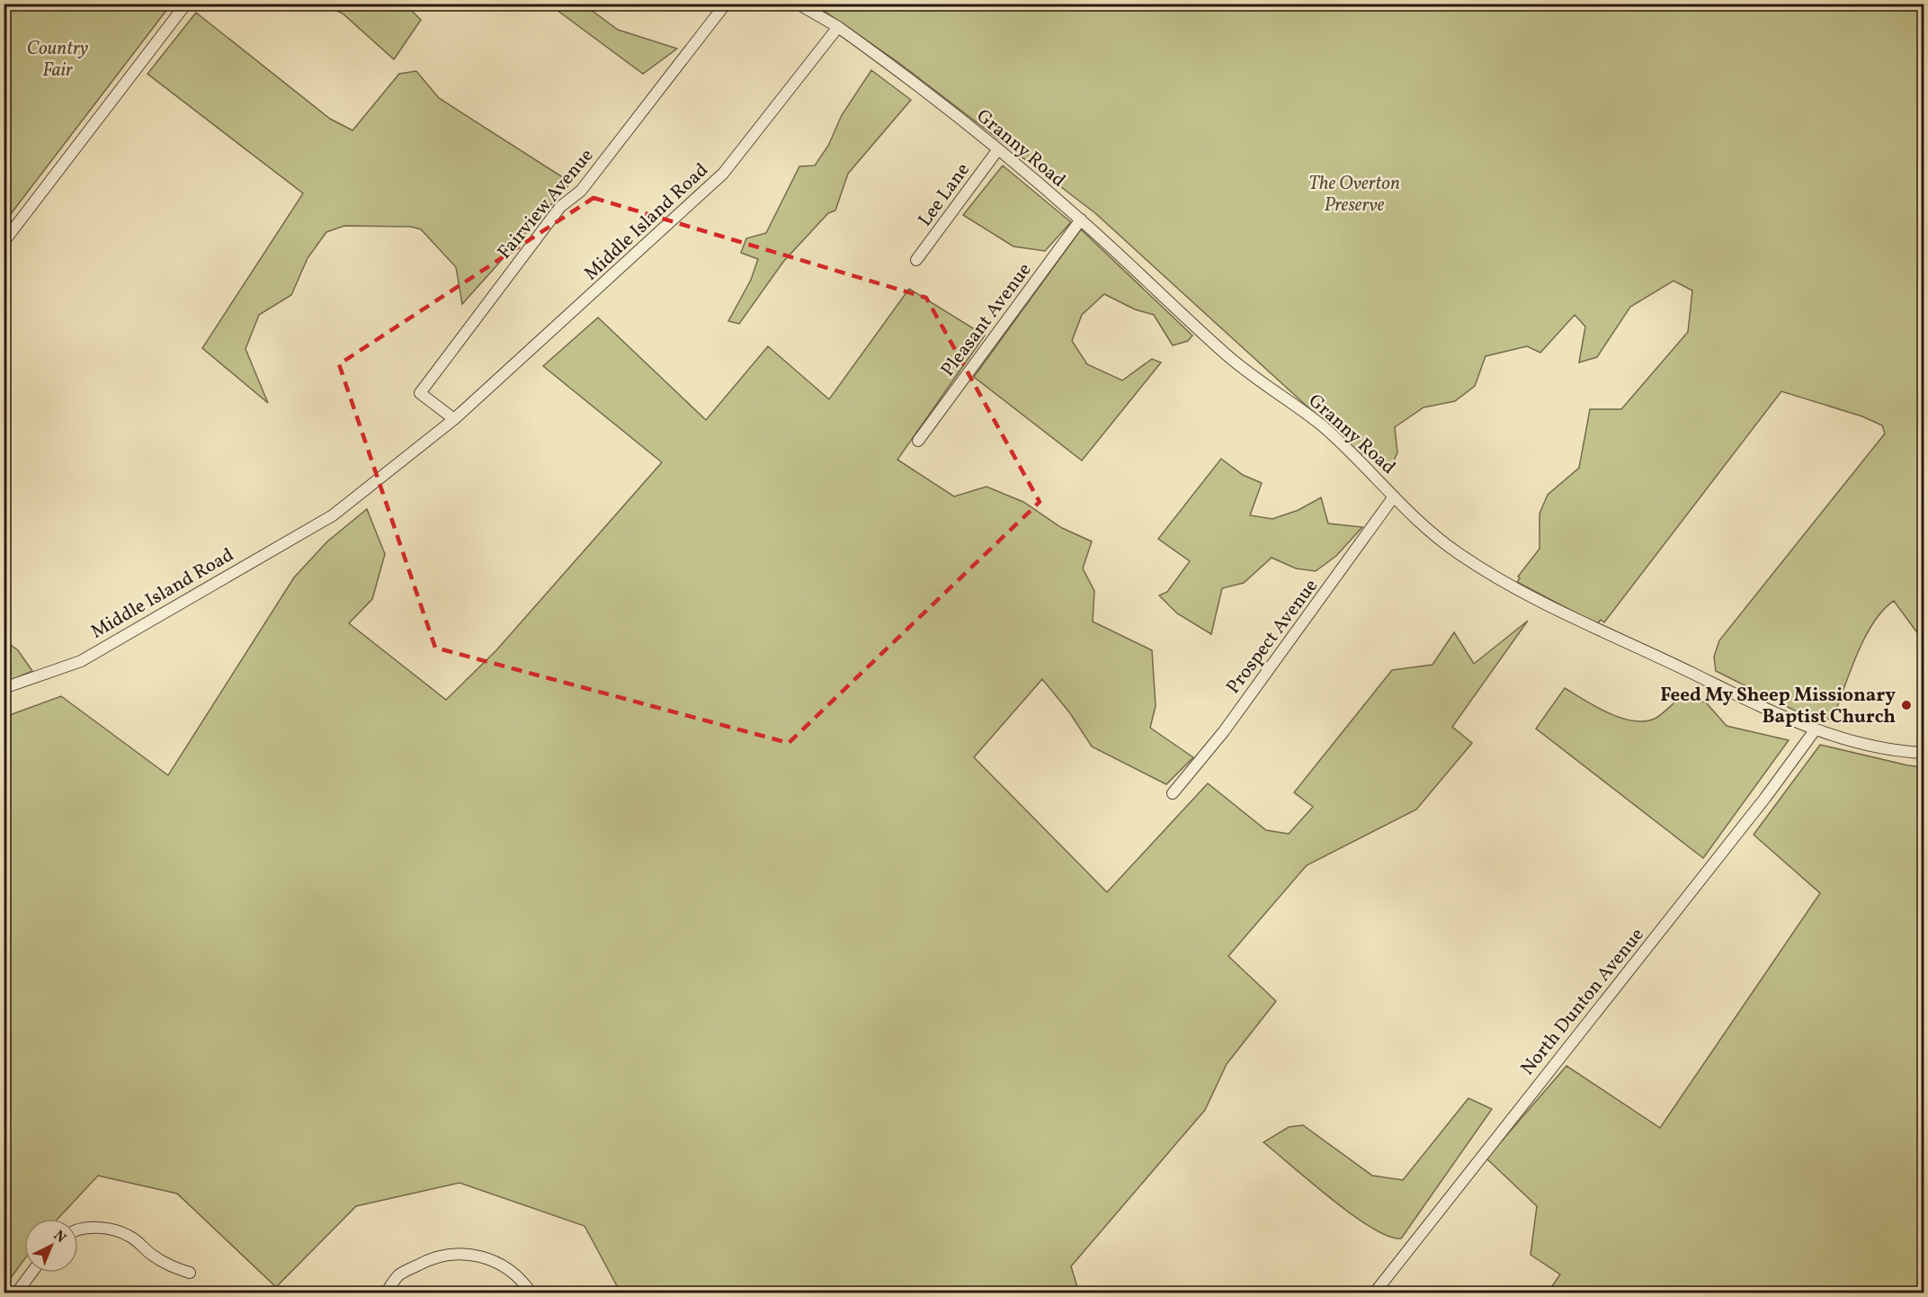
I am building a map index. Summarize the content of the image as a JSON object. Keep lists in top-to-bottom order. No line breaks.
{"streets":{"street":["Granny Road","Lee Lane","Fairview Avenue","Middle Island Road","Pleasant Avenue","Prospect Avenue","North Dunton Avenue"]},"crossings":[["Granny Road","Lee Lane"],["Granny Road","Middle Island Road"],["Granny Road","Pleasant Avenue"],["Granny Road","Prospect Avenue"],["Granny Road","North Dunton Avenue"],["Fairview Avenue","Middle Island Road"]],"parks":["Country Fair","The Overton Preserve"],"places":["Feed My Sheep Missionary Baptist Church"],"north":"top right"}
